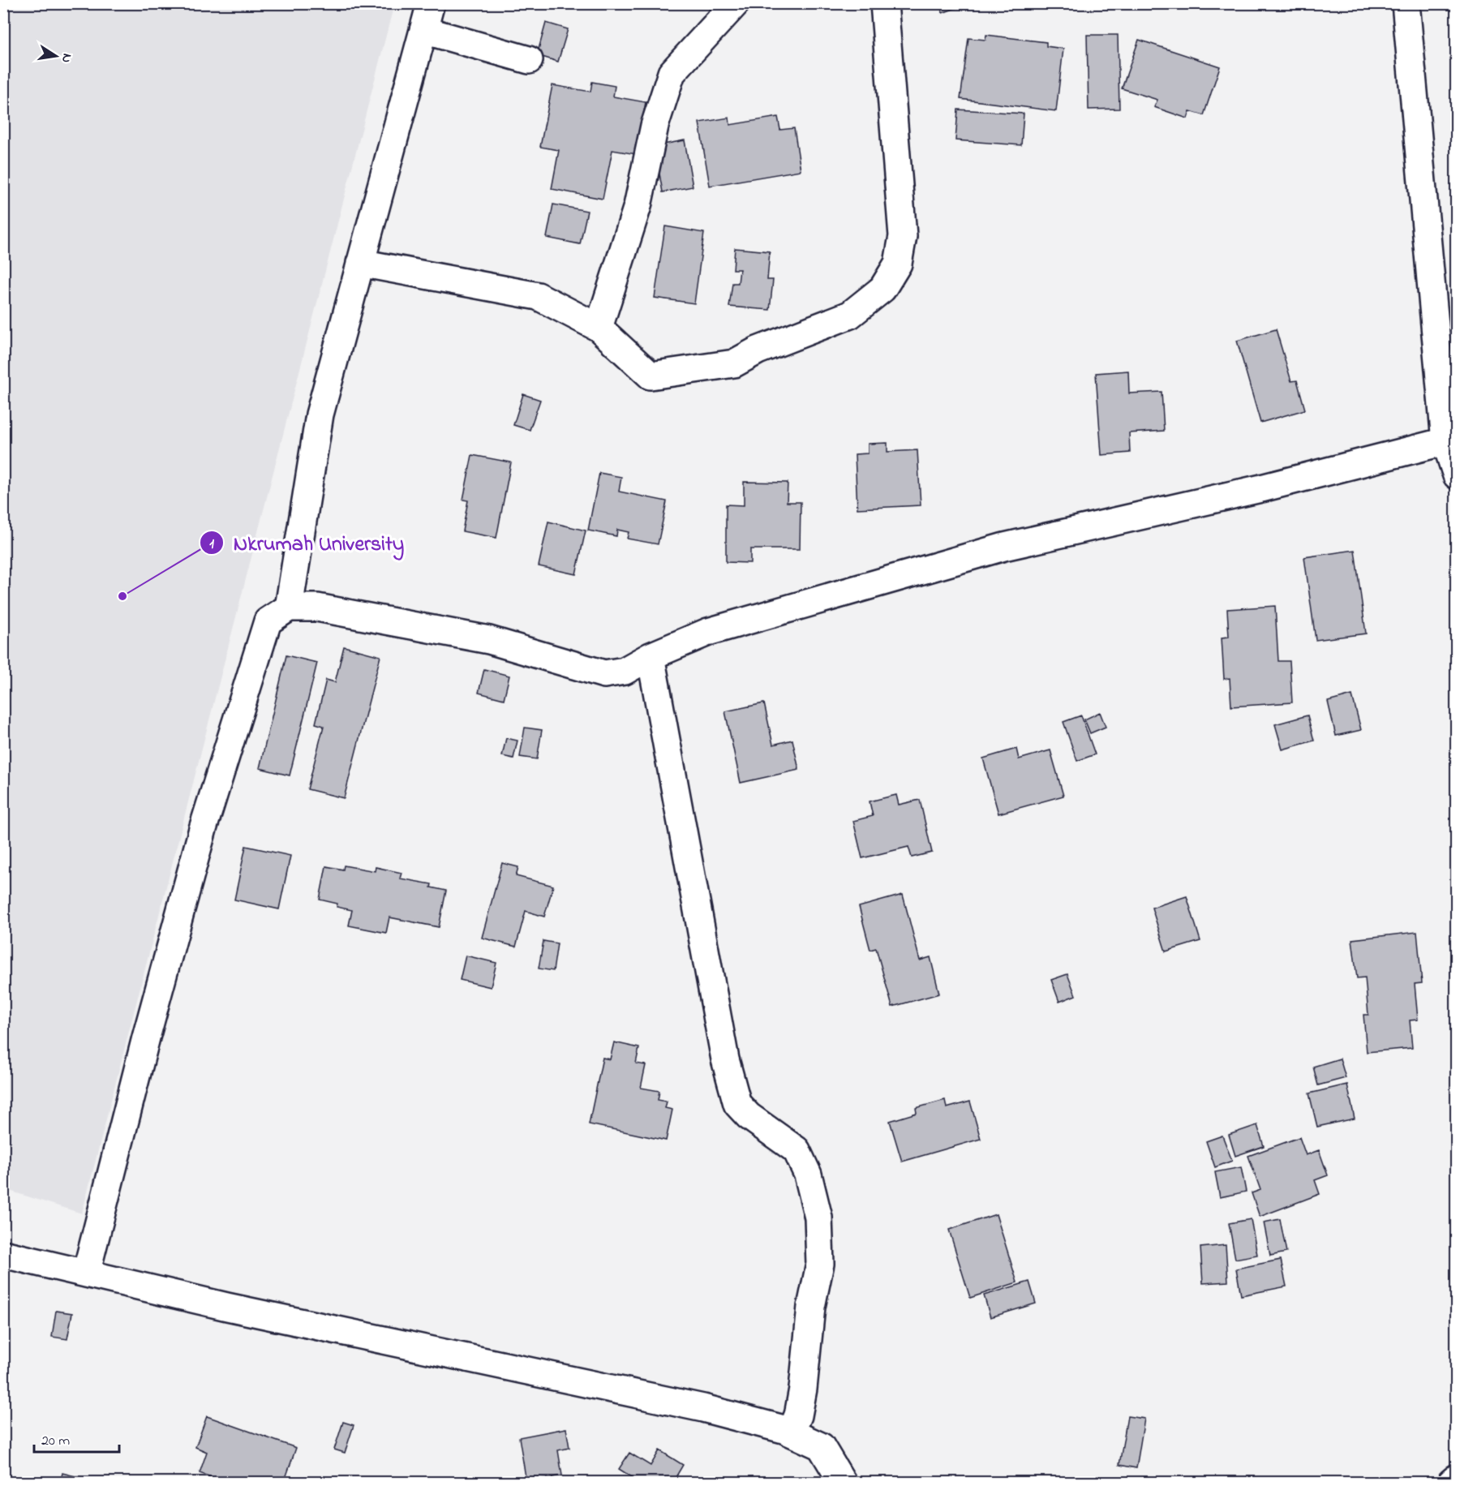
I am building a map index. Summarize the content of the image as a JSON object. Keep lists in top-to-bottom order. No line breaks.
{"places":["Nkrumah University"],"scale_bar":"20 m","north":"right"}
